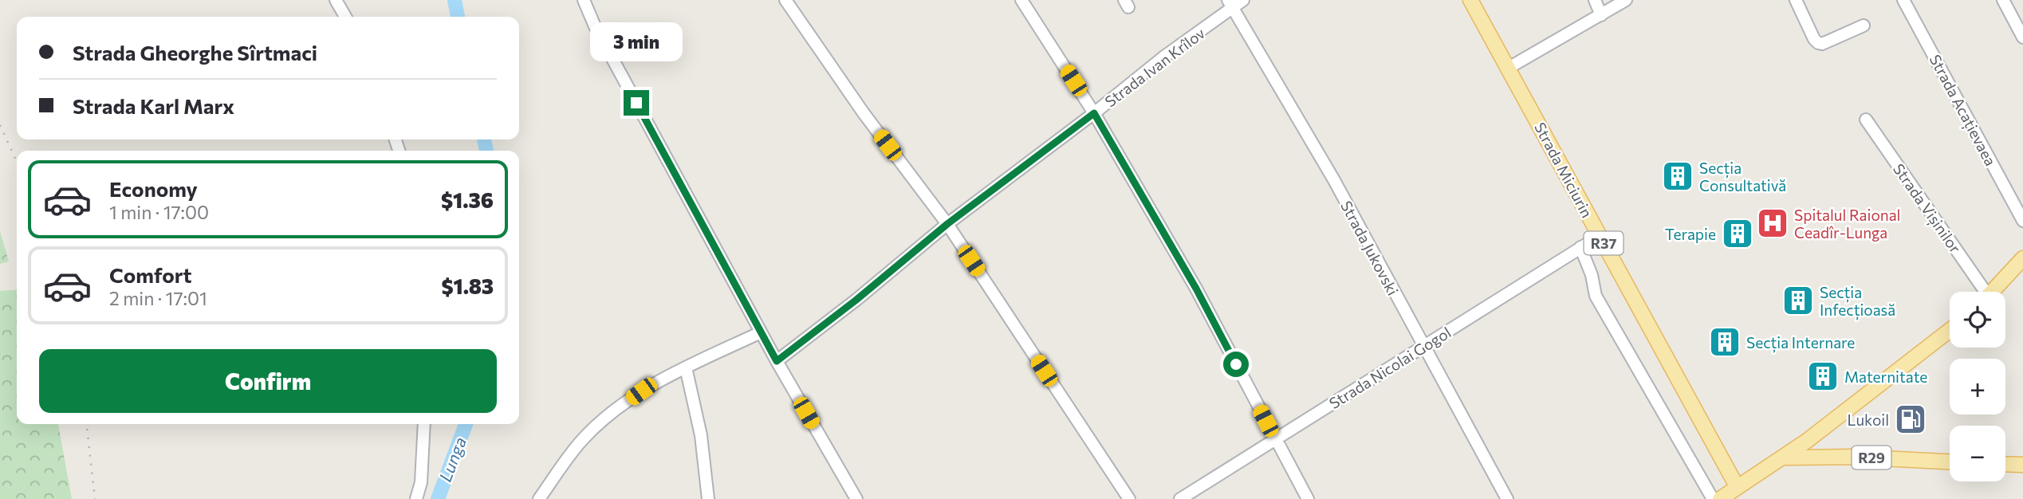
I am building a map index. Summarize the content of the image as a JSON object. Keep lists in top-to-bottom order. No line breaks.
{"streets":{"main road":["Strada Miciurin","R37","R29"],"street":["Strada Ivan Krîlov","Strada Acațievaea","Strada Vișinilor","Strada Jukovski","Strada Nicolai Gogol"]},"crossings":[["Strada Ivan Krîlov","Strada Jukovski"],["Strada Miciurin","Strada Nicolai Gogol"],["Strada Jukovski","Strada Nicolai Gogol"]],"water":["Lunga"],"places":{"building":["Secția Consultativă","Terapie","Secția Infecțioasă","Secția Internare","Maternitate"],"hospital":["Spitalul Raional Ceadîr-Lunga"],"fuel station":["Lukoil"]},"page":{"banner":["Strada Gheorghe Sîrtmaci","Strada Karl Marx"],"bubble":"3 min","list":[{"name":"Economy","note":"1 min · 17:00","value":"$1.36"},{"name":"Comfort","note":"2 min · 17:01","value":"$1.83"}],"map_buttons":["+","−"],"buttons":"Confirm"}}
